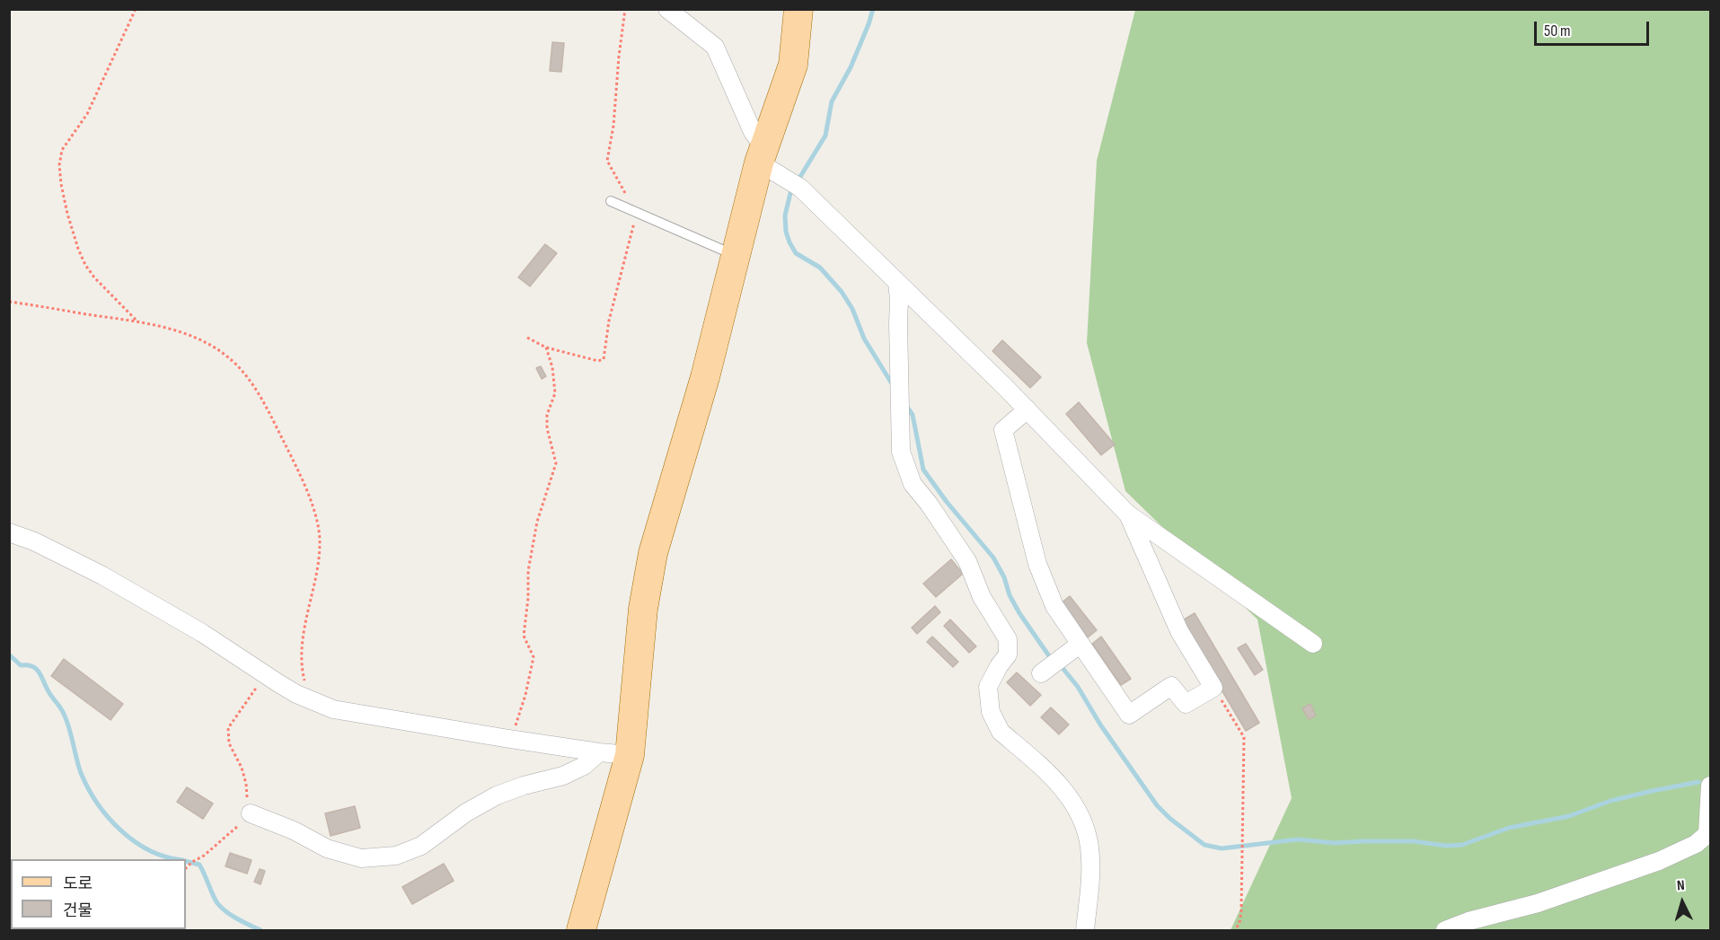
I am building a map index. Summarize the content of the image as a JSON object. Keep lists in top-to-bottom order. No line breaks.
{"legend":["도로","건물"],"scale_bar":"50 m","north":"top"}
